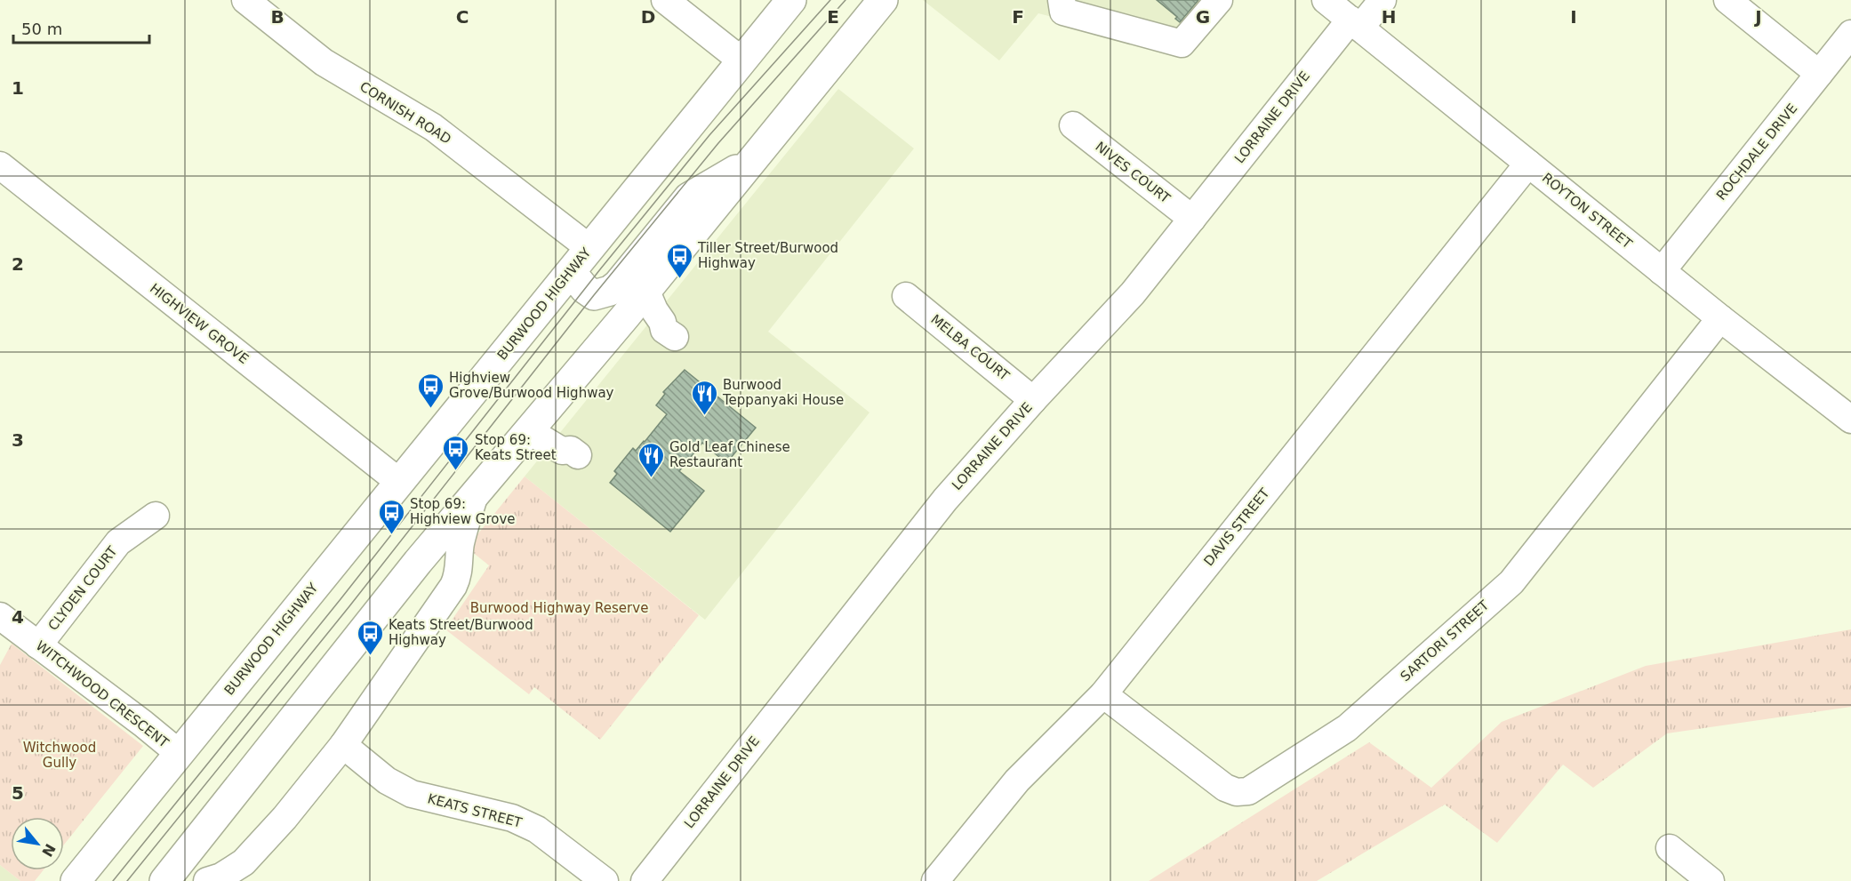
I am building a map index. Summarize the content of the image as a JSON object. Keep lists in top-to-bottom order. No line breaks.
{"streets":{"highway":["BURWOOD HIGHWAY"],"street":["CORNISH ROAD","LORRAINE DRIVE","ROCHDALE DRIVE","NIVES COURT","ROYTON STREET","HIGHVIEW GROVE","MELBA COURT","DAVIS STREET","CLYDEN COURT","SARTORI STREET","WITCHWOOD CRESCENT","KEATS STREET"]},"crossings":[["CORNISH ROAD","BURWOOD HIGHWAY"],["LORRAINE DRIVE","NIVES COURT"],["LORRAINE DRIVE","ROYTON STREET"],["LORRAINE DRIVE","MELBA COURT"],["ROCHDALE DRIVE","ROYTON STREET"],["ROYTON STREET","DAVIS STREET"],["ROYTON STREET","SARTORI STREET"],["BURWOOD HIGHWAY","HIGHVIEW GROVE"],["BURWOOD HIGHWAY","WITCHWOOD CRESCENT"],["DAVIS STREET","SARTORI STREET"],["CLYDEN COURT","WITCHWOOD CRESCENT"]],"parks":["Burwood Highway Reserve","Witchwood Gully"],"places":{"bus stop":["Tiller Street/Burwood Highway","Highview Grove/Burwood Highway","Stop 69: Keats Street","Stop 69: Highview Grove","Keats Street/Burwood Highway"],"restaurant":["Burwood Teppanyaki House","Gold Leaf Chinese Restaurant"]},"scale_bar":"50 m","north":"bottom right","grid":{"columns":["B","C","D","E","F","G","H","I","J"],"rows":["1","2","3","4","5"]}}
